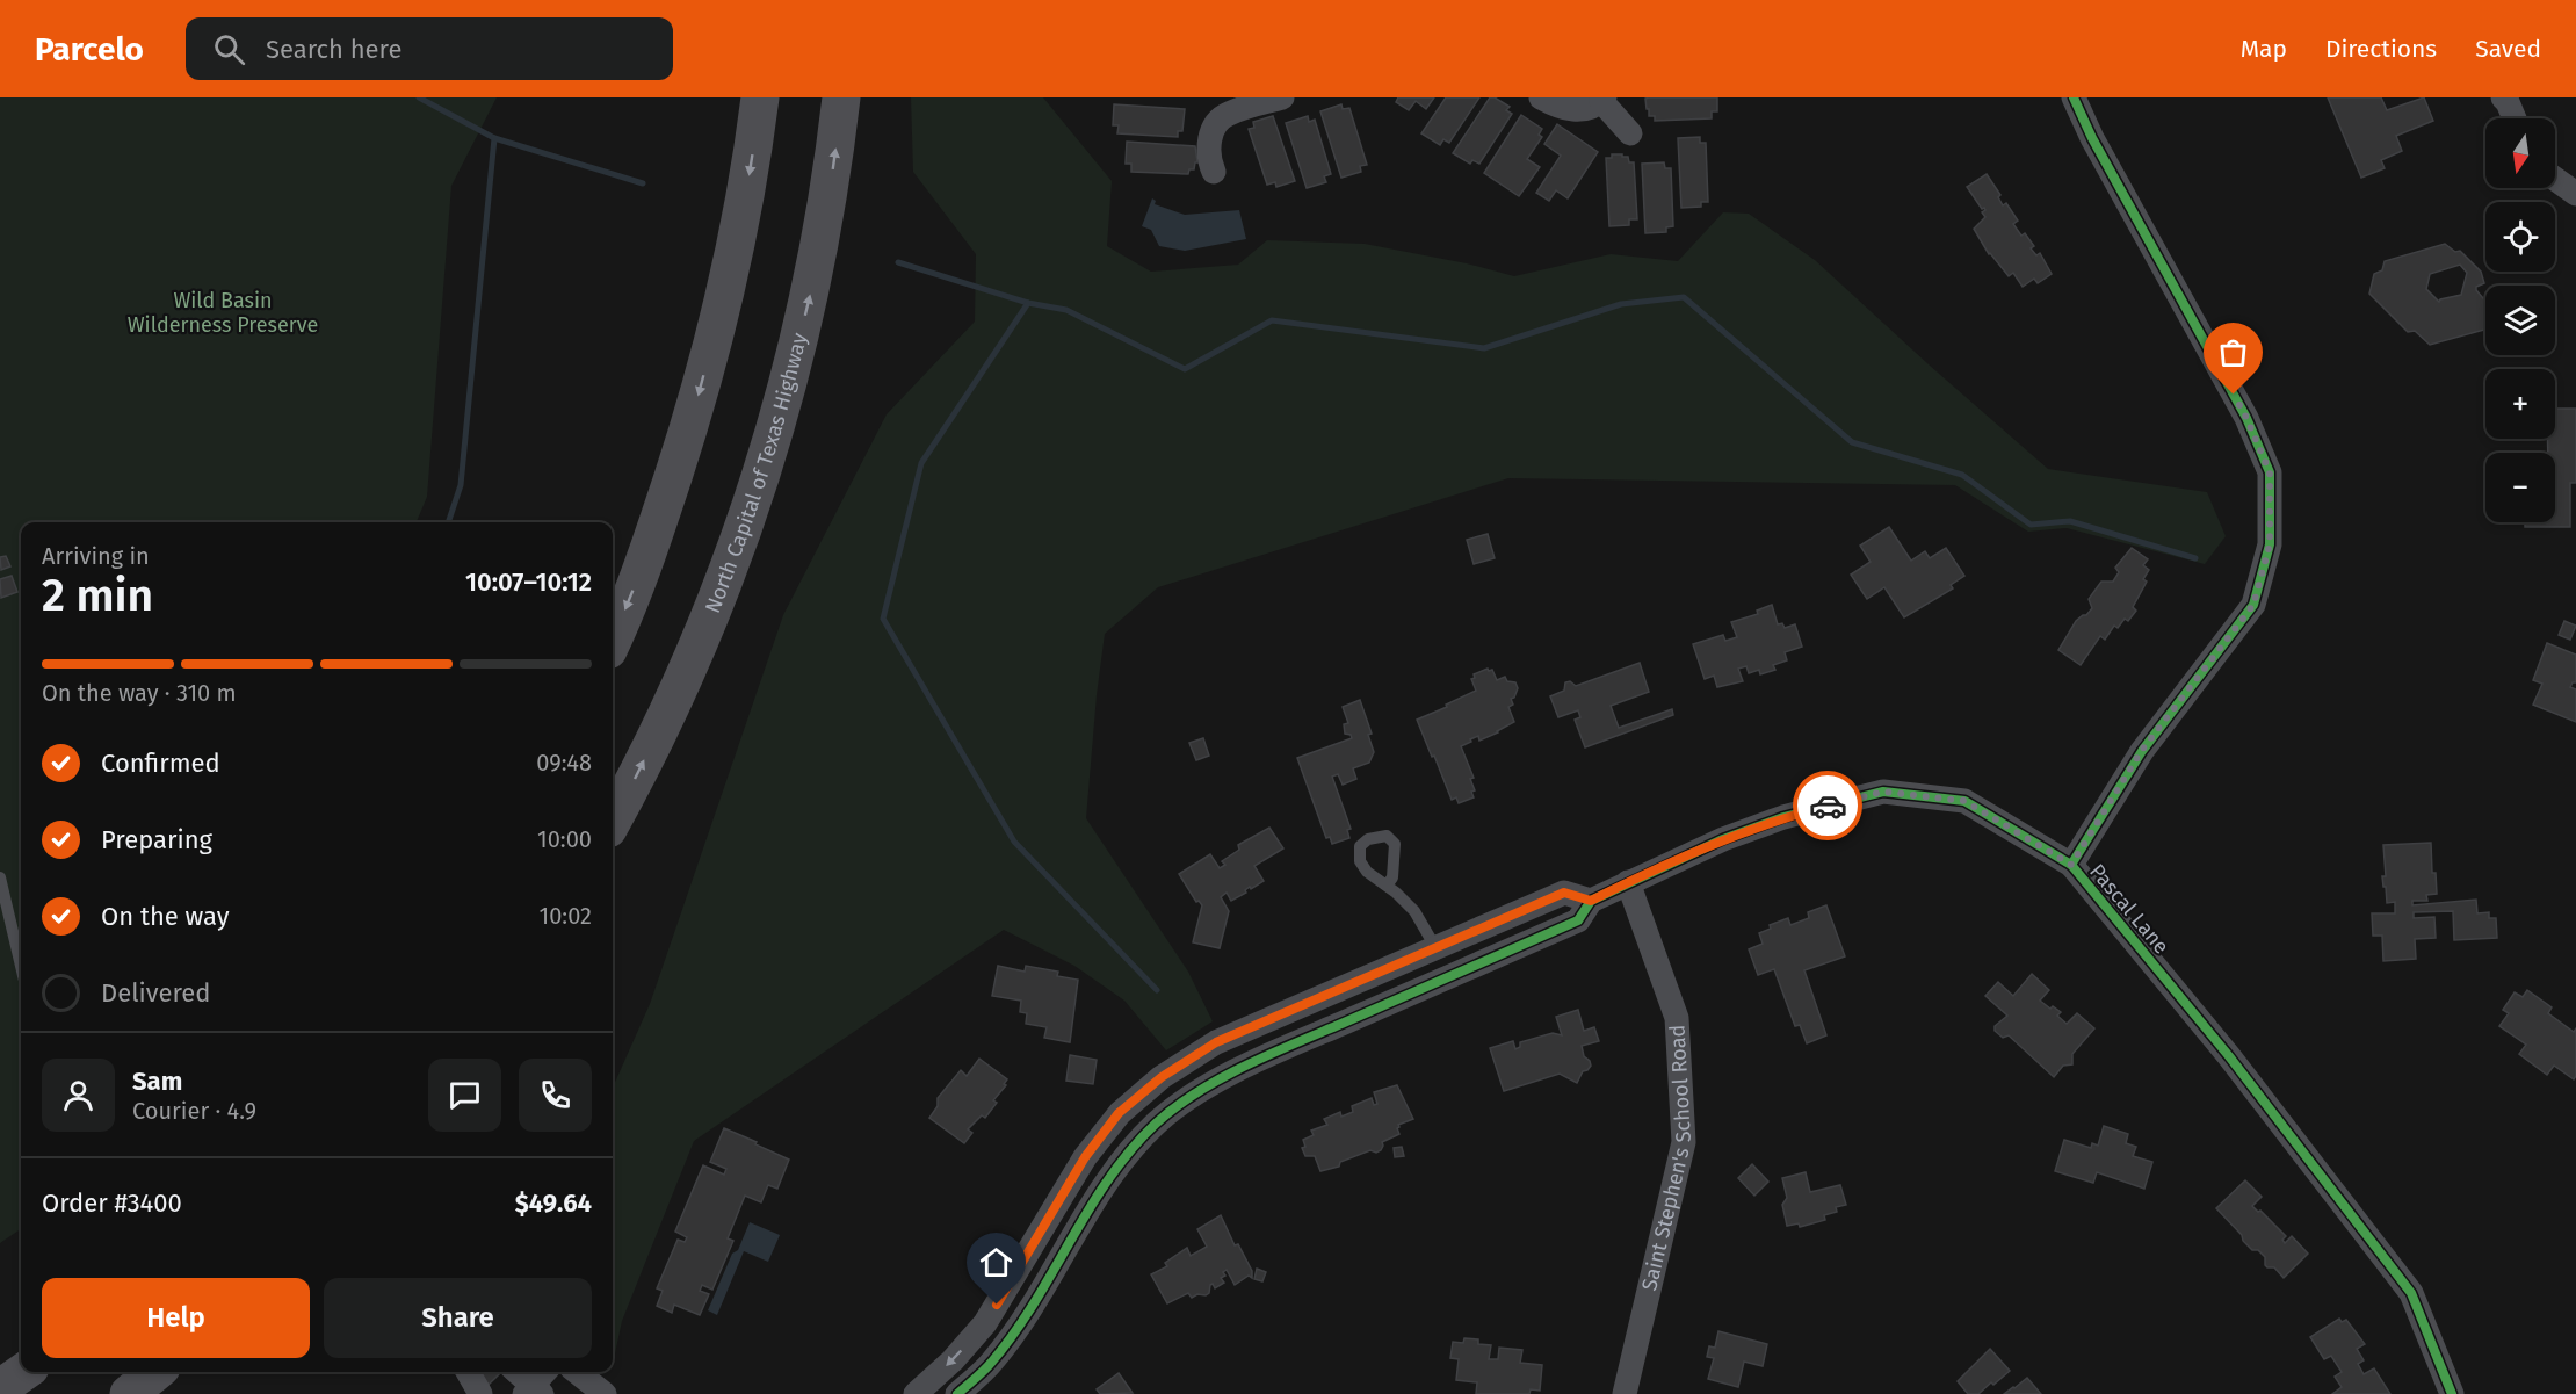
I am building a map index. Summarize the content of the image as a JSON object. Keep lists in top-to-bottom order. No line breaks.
{"streets":{"highway":["North Capital of Texas Highway"],"street":["Pascal Lane","Saint Stephen's School Road"]},"crossings":[["Pascal Lane","Saint Stephen's School Road"]],"parks":["Wild Basin Wilderness Preserve"],"north":"bottom","page":{"header":"Parcelo","search":"Search here","nav":["Map","Directions","Saved"],"map_buttons":["+","−"],"heading":["2 min","Arriving in","10:07–10:12"],"panel":["Sam","Courier · 4.9","Order #3400","$49.64"],"bar":"On the way · 310 m","list":[["Confirmed","09:48"],["Preparing","10:00"],["On the way","10:02"],"Delivered"],"buttons":["Help","Share"]}}
